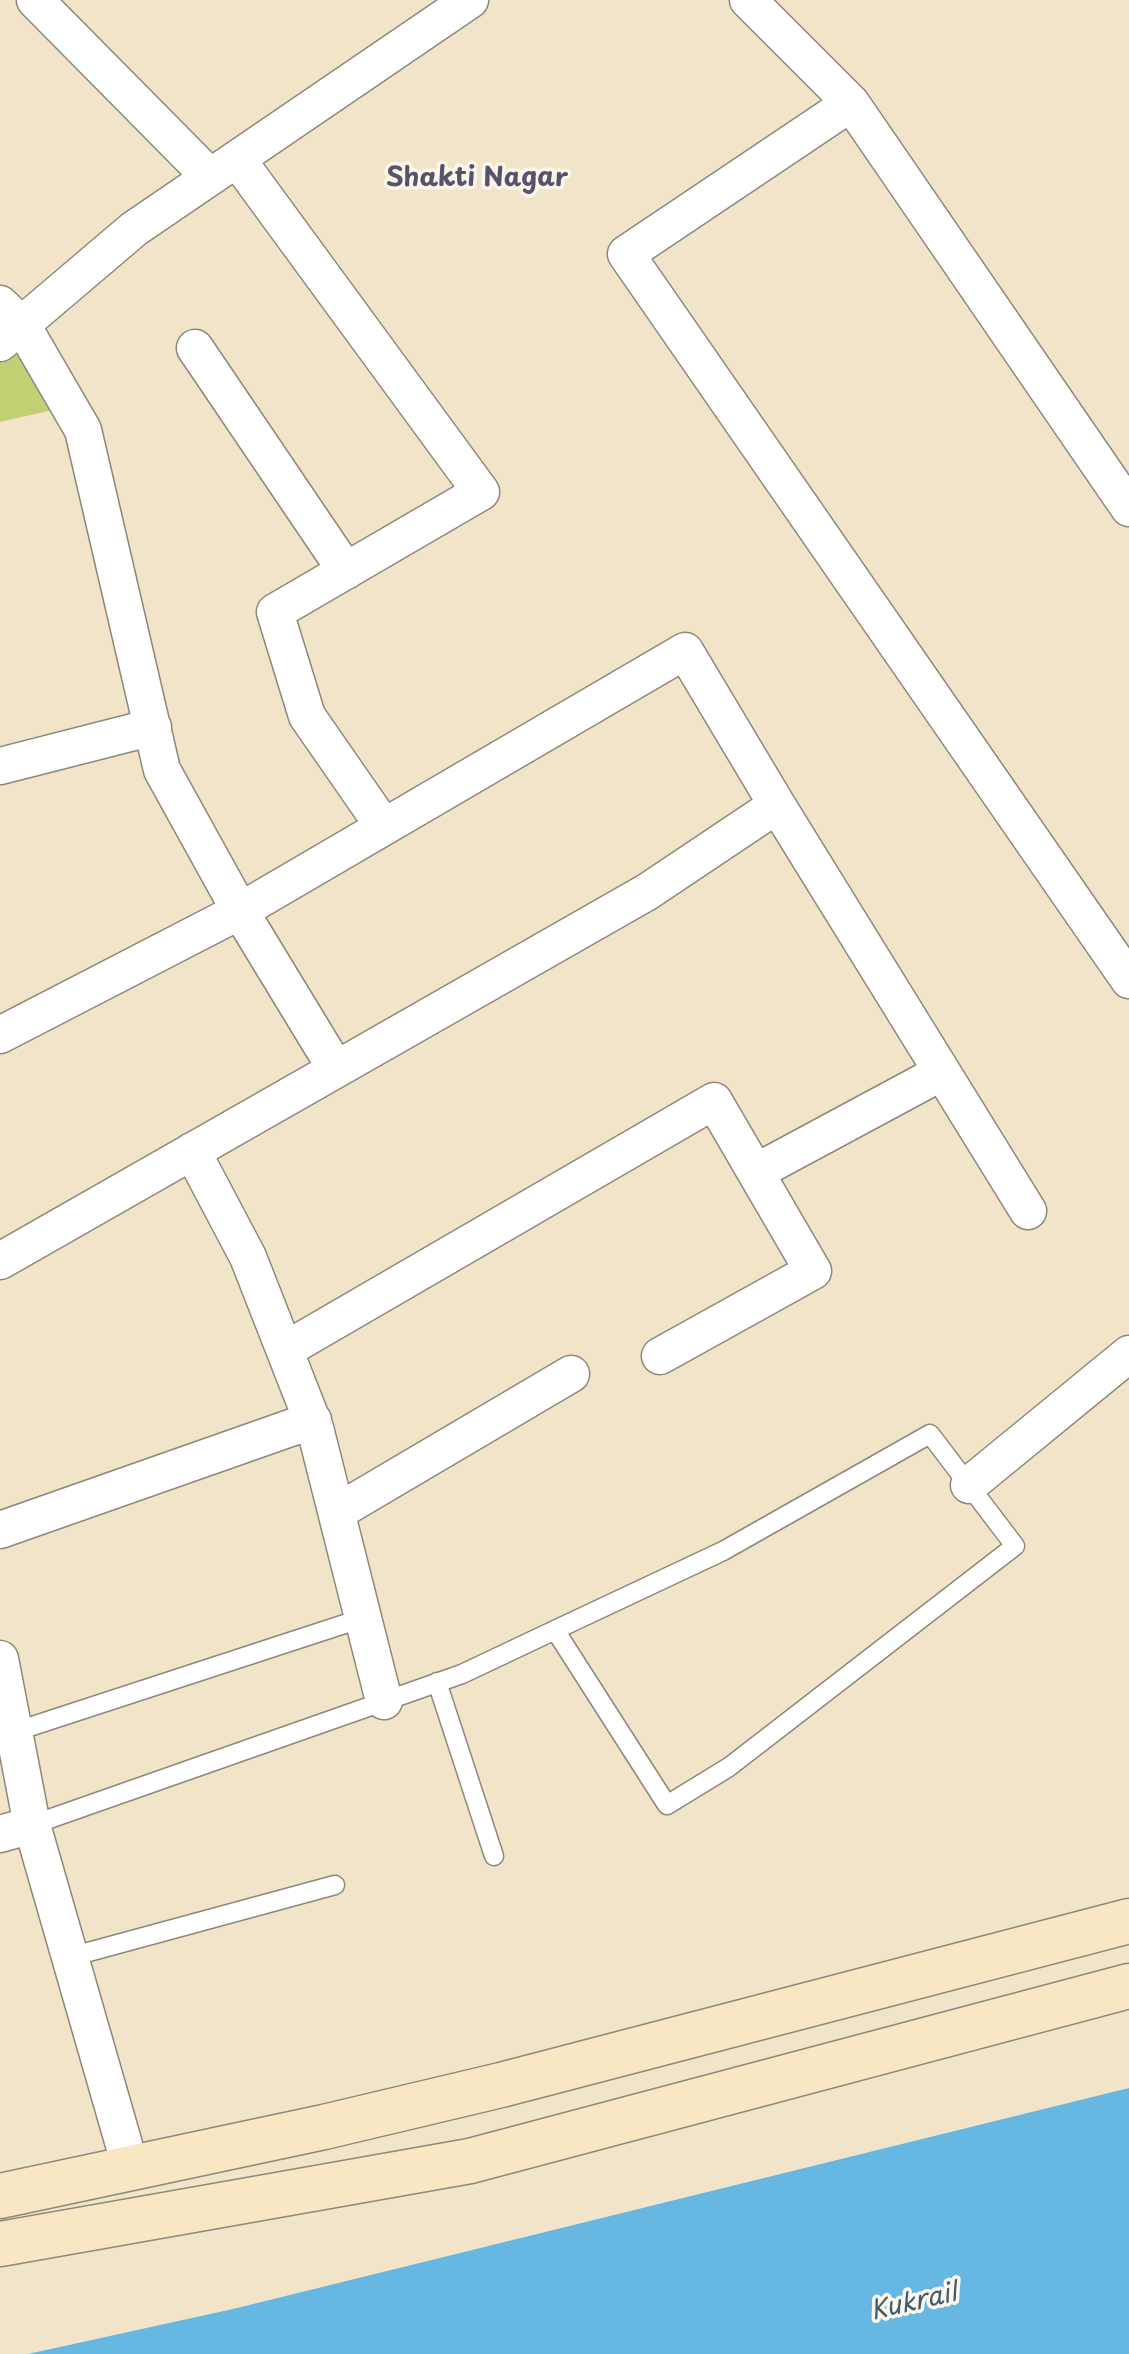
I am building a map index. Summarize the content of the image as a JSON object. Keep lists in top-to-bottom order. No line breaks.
{"districts":["Shakti Nagar"],"water":["Kukrail"]}
